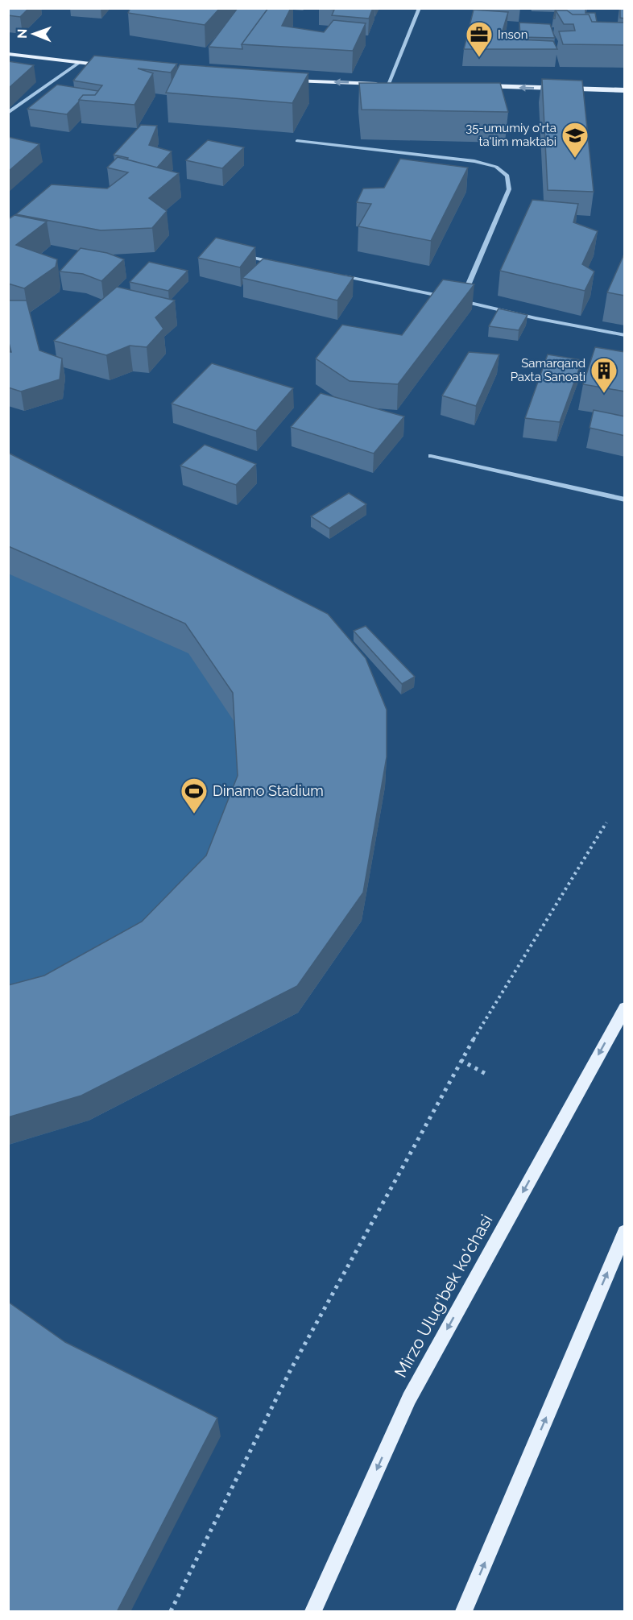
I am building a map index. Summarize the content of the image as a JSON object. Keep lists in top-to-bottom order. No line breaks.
{"streets":{"main road":["Mirzo Ulug'bek ko'chasi"]},"one_way":["Mirzo Ulug'bek ko'chasi"],"places":{"office":["Inson"],"school or university":["35-umumiy o'rta ta'lim maktabi"],"building":["Samarqand Paxta Sanoati"],"sports":["Dinamo Stadium"]},"north":"left"}
